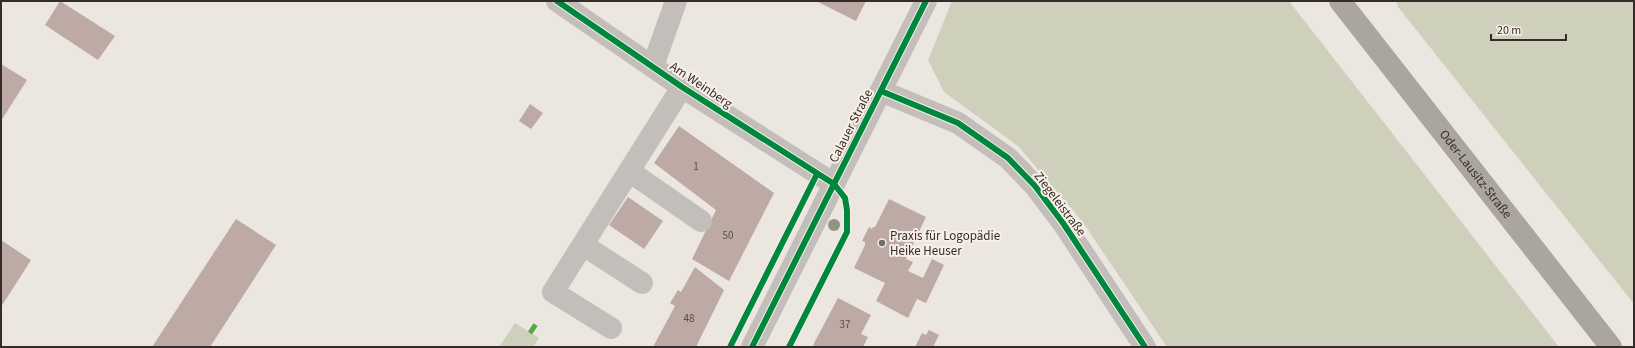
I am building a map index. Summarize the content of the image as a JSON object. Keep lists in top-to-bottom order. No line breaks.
{"streets":{"highway":["Oder-Lausitz-Straße"],"street":["Am Weinberg","Calauer Straße","Ziegeleistraße"]},"crossings":[["Am Weinberg","Calauer Straße"],["Calauer Straße","Ziegeleistraße"]],"places":["Praxis für Logopädie Heike Heuser"],"house_numbers":["1","50","48","37"],"scale_bar":"20 m"}
